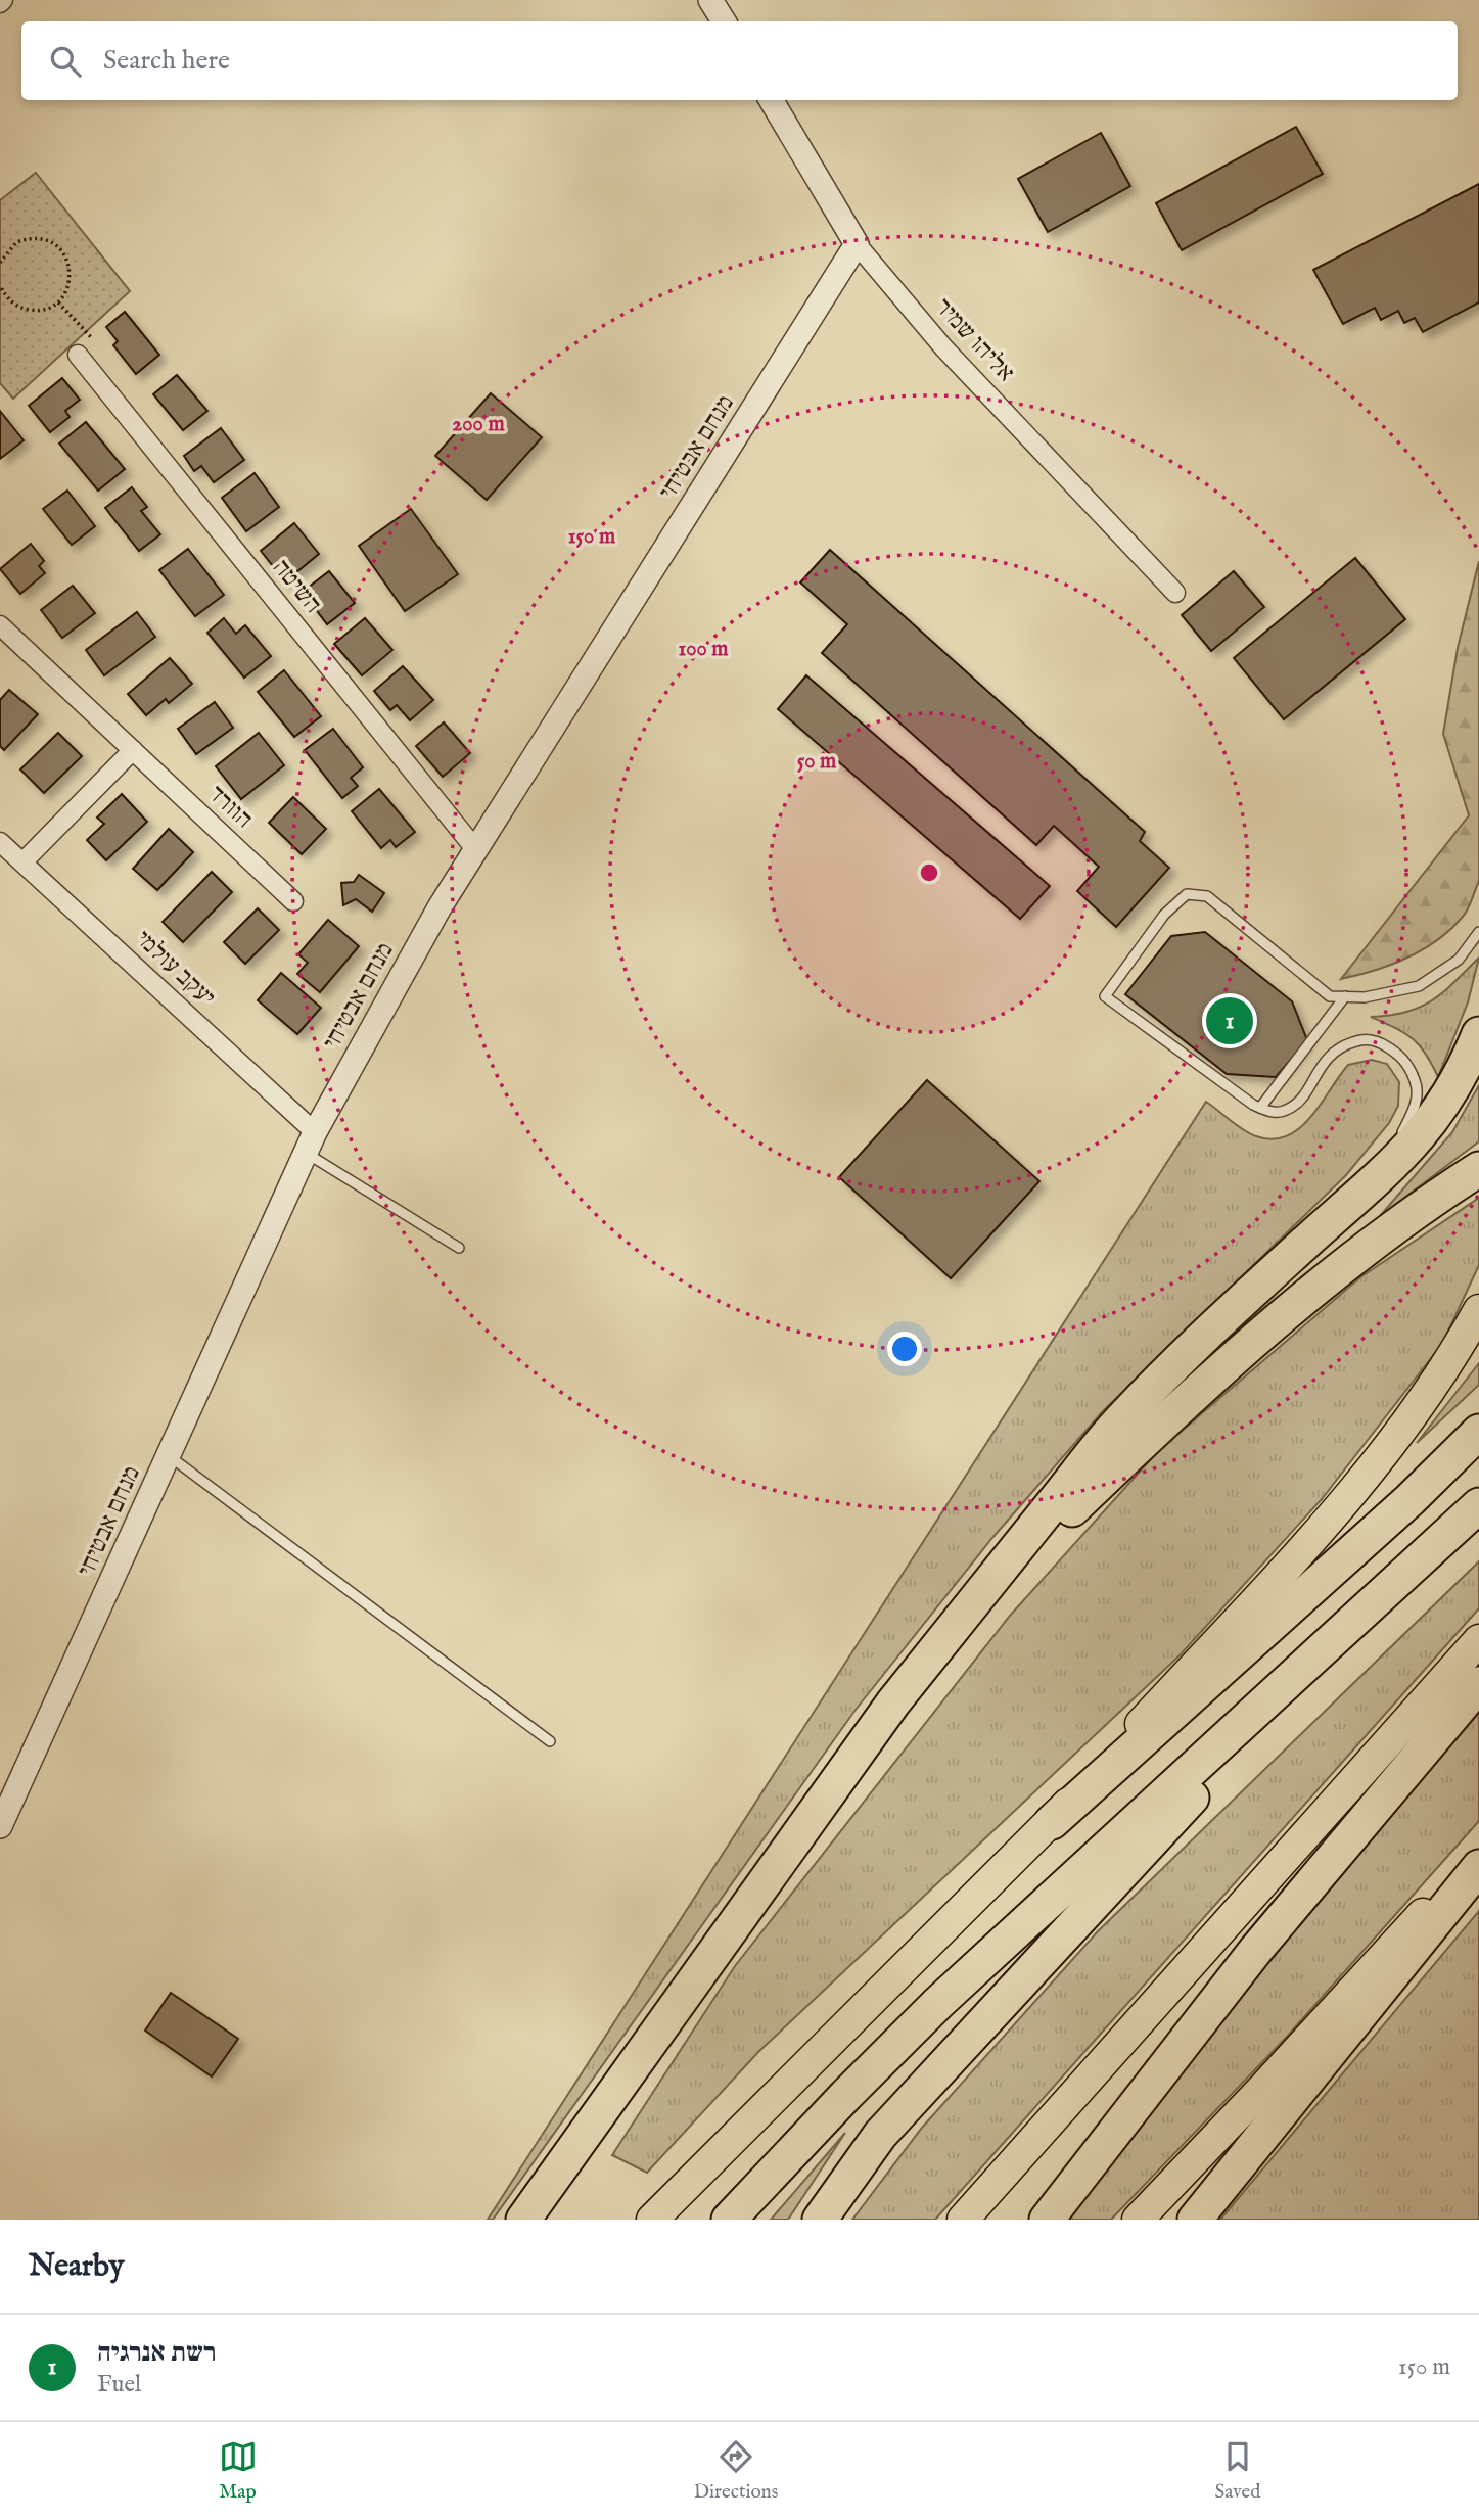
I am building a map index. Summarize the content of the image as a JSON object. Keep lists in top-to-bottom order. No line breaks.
{"streets":{"street":["אליהו שמיר","מנחם אבטיחי","השיטה","הוורד","יעקב עולמי"]},"crossings":[["אליהו שמיר","מנחם אבטיחי"],["מנחם אבטיחי","השיטה"],["מנחם אבטיחי","יעקב עולמי"]],"page":{"search":"Search here","pins":"1","heading":"Nearby","list":[{"mark":"1","name":"רשת אנרגיה","note":"Fuel","value":"150 m"}],"nav":["Map","Directions","Saved"]},"rings":["200 m","150 m","100 m","50 m"]}
